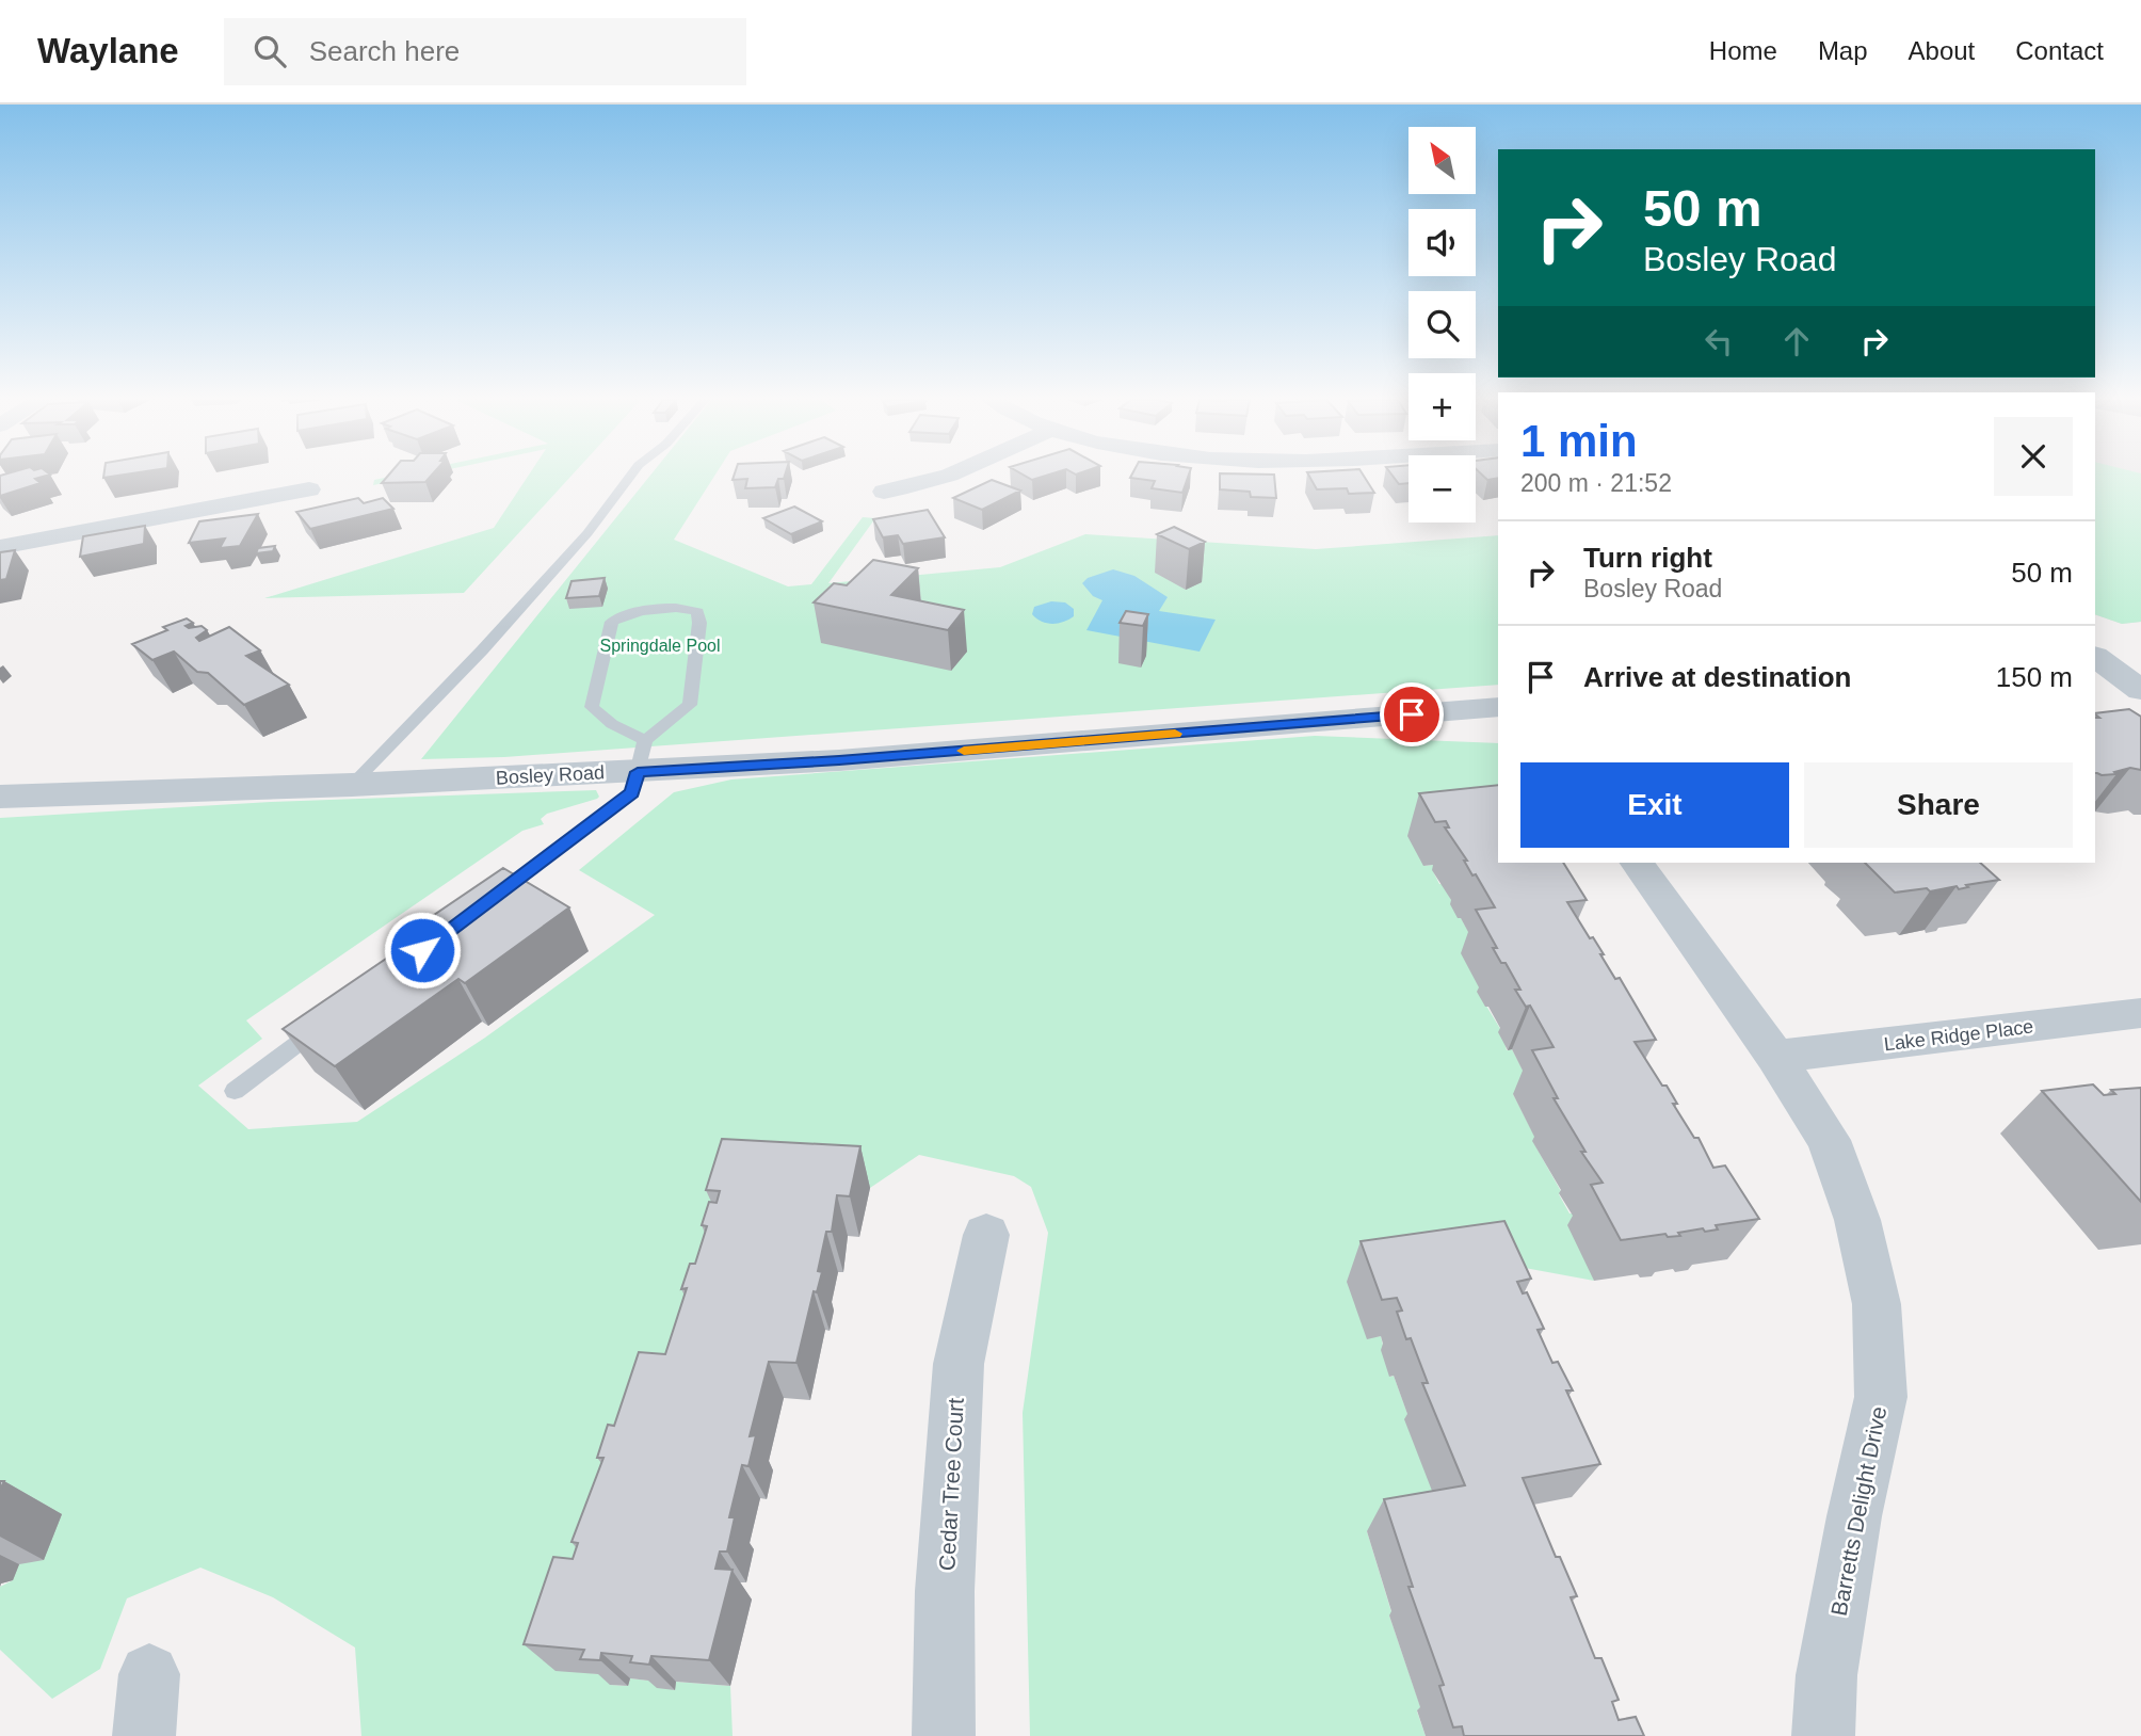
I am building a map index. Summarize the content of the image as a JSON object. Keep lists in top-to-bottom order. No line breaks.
{"streets":{"street":["Bosley Road","Lake Ridge Place","Cedar Tree Court","Barretts Delight Drive"]},"crossings":[["Lake Ridge Place","Barretts Delight Drive"]],"parks":["Springdale Pool"],"north":"top left","page":{"header":"Waylane","search":"Search here","nav":["Home","Map","About","Contact"],"map_buttons":["+","−"],"turn":["50 m","Bosley Road"],"heading":["1 min","200 m · 21:52"],"list":[{"name":"Turn right","note":"Bosley Road","value":"50 m"},{"name":"Arrive at destination","value":"150 m"}],"buttons":["Exit","Share"]}}
